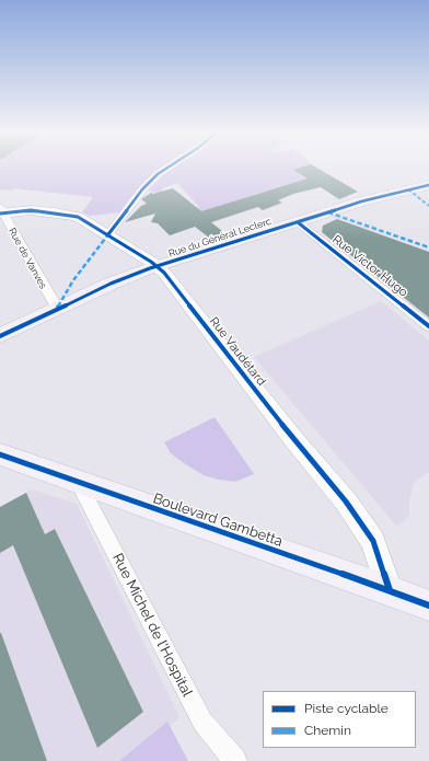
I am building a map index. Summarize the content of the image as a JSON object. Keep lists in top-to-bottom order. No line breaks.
{"streets":{"main road":["Rue du Général Leclerc","Boulevard Gambetta"],"street":["Rue de Vanves","Rue Victor Hugo","Rue Vaudétard","Rue Michel de l'Hospital"]},"crossings":[["Rue du Général Leclerc","Rue de Vanves"],["Rue du Général Leclerc","Rue Victor Hugo"],["Rue du Général Leclerc","Rue Vaudétard"],["Rue de Vanves","Rue Vaudétard"],["Rue Vaudétard","Boulevard Gambetta"],["Boulevard Gambetta","Rue Michel de l'Hospital"]],"legend":["Piste cyclable","Chemin"]}
